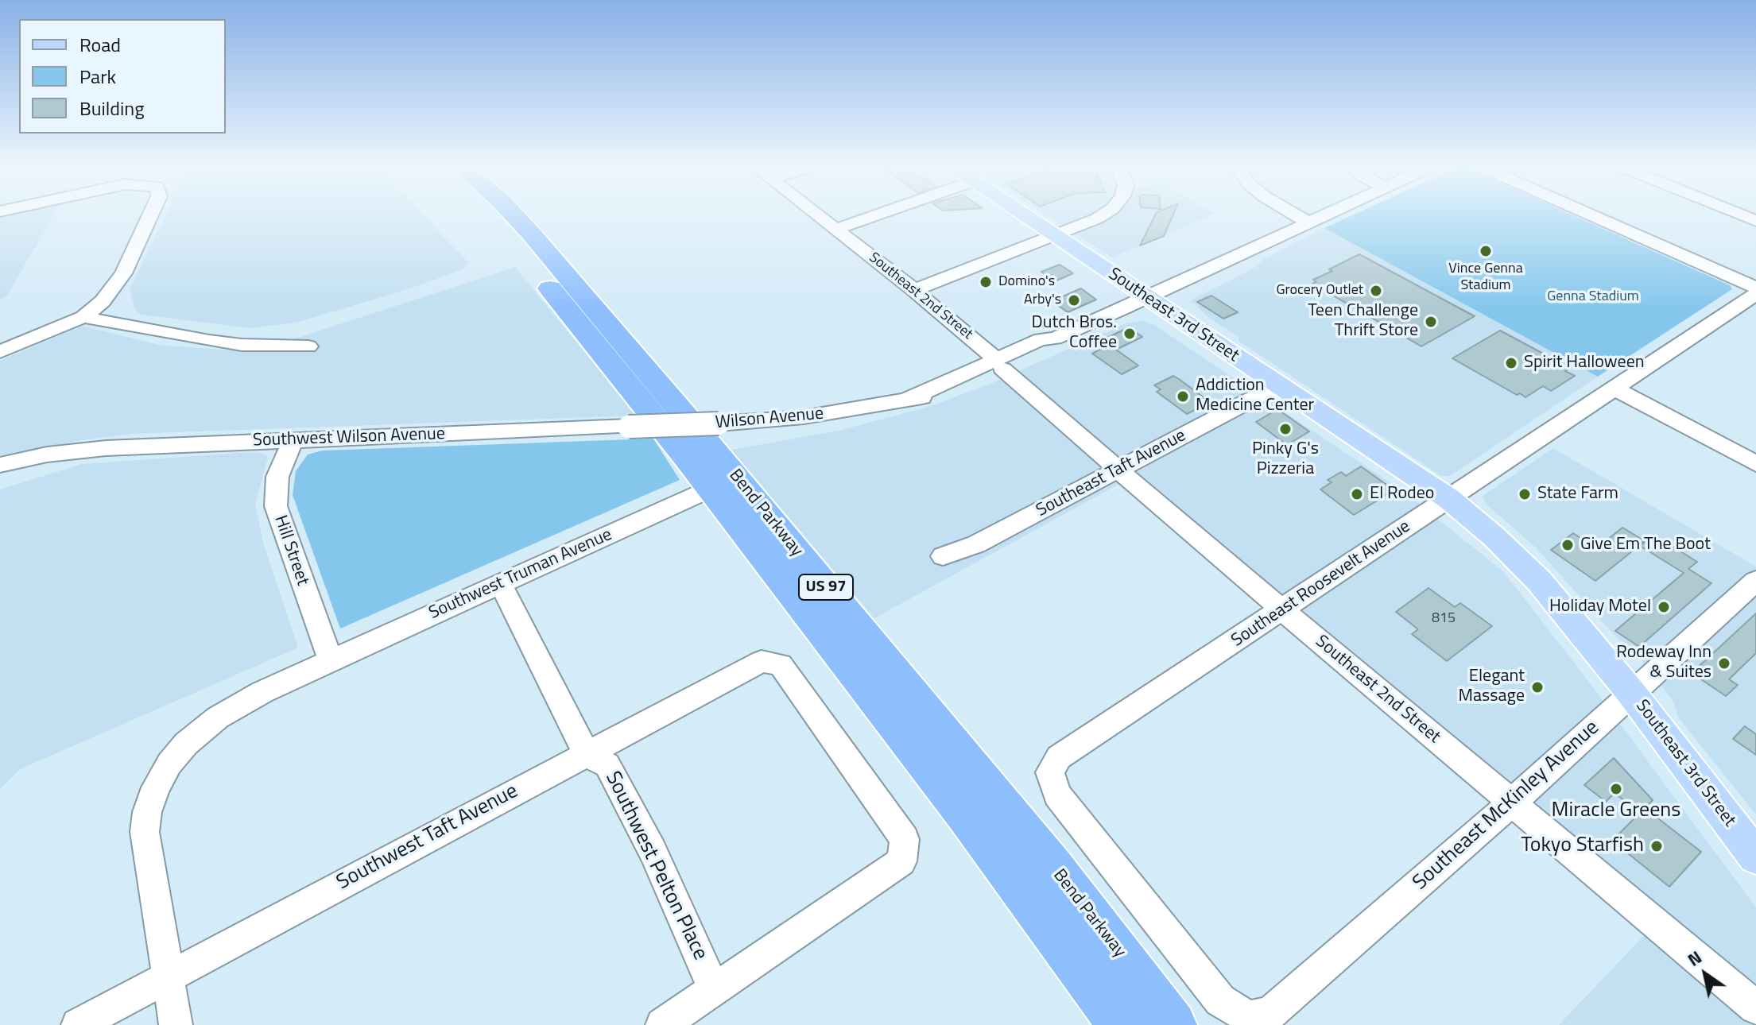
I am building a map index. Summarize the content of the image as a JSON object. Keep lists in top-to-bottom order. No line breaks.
{"streets":{"highway":["Bend Parkway","US 97"],"main road":["Southeast 3rd Street"],"street":["Southeast 2nd Street","Wilson Avenue","Southwest Wilson Avenue","Southeast Taft Avenue","Hill Street","Southwest Truman Avenue","Southeast Roosevelt Avenue","Southeast McKinley Avenue","Southwest Taft Avenue","Southwest Pelton Place"]},"crossings":[["Southeast 2nd Street","Wilson Avenue"],["Southeast 2nd Street","Southeast Taft Avenue"],["Southeast 2nd Street","Southeast Roosevelt Avenue"],["Southeast 2nd Street","Southeast McKinley Avenue"],["Southeast 3rd Street","Southeast Taft Avenue"],["Southeast 3rd Street","Southeast Roosevelt Avenue"],["Southeast 3rd Street","Southeast McKinley Avenue"],["Wilson Avenue","Southwest Wilson Avenue"],["Southwest Wilson Avenue","Hill Street"],["Bend Parkway","Southwest Truman Avenue"],["Hill Street","Southwest Truman Avenue"],["Southwest Truman Avenue","Southwest Taft Avenue"],["Southwest Truman Avenue","Southwest Pelton Place"],["Southeast Roosevelt Avenue","Southeast McKinley Avenue"],["Southwest Taft Avenue","Southwest Pelton Place"]],"parks":["Genna Stadium"],"places":["Vince Genna Stadium","Domino's","Grocery Outlet","Arby's","Teen Challenge Thrift Store","Dutch Bros. Coffee","Spirit Halloween","Addiction Medicine Center","Pinky G's Pizzeria","El Rodeo","State Farm","Give Em The Boot","Holiday Motel","Rodeway Inn & Suites","Elegant Massage","Miracle Greens","Tokyo Starfish"],"house_numbers":["815"],"legend":["Road","Park","Building"],"north":"top left"}
